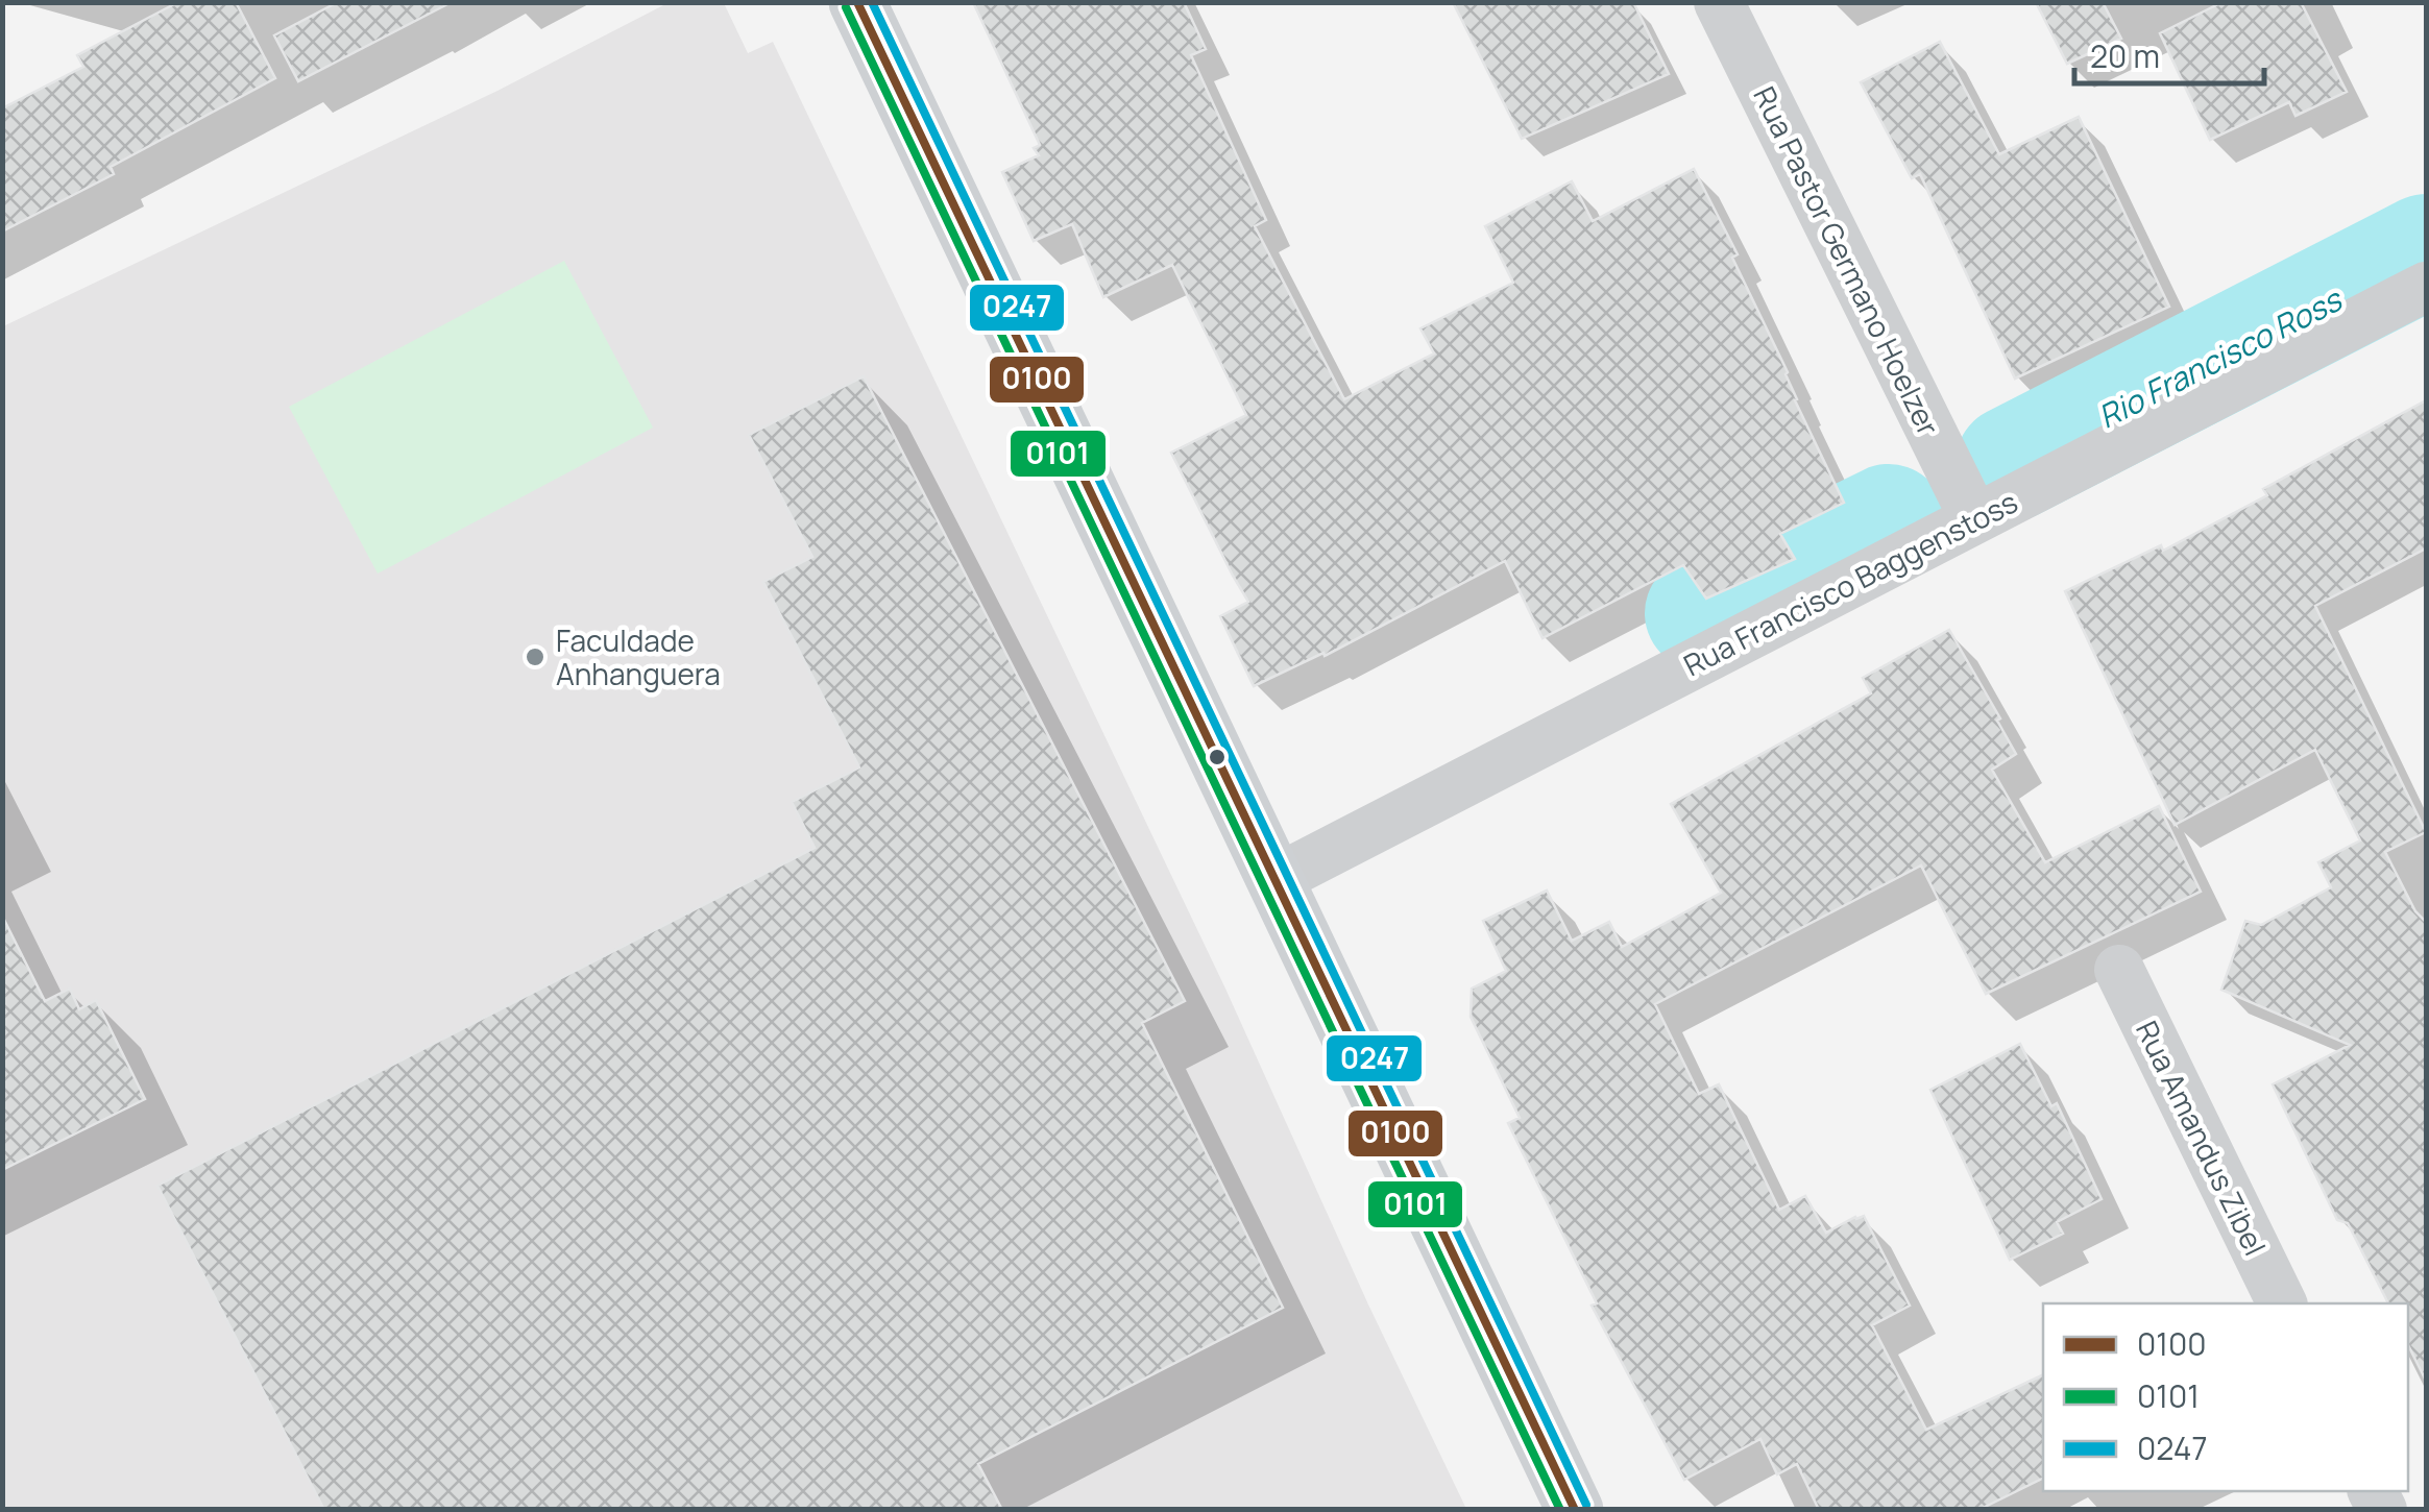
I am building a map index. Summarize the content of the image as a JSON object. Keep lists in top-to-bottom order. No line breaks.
{"streets":{"street":["Rua Pastor Germano Hoelzer","Rua Francisco Baggenstoss","Rua Amandus Zibel"]},"crossings":[["Rua Pastor Germano Hoelzer","Rua Francisco Baggenstoss"]],"water":["Rio Francisco Ross"],"places":["Faculdade Anhanguera"],"lines":["transit line 0100","transit line 0247","transit line 0101"],"legend":["0100","0101","0247"],"scale_bar":"20 m"}
